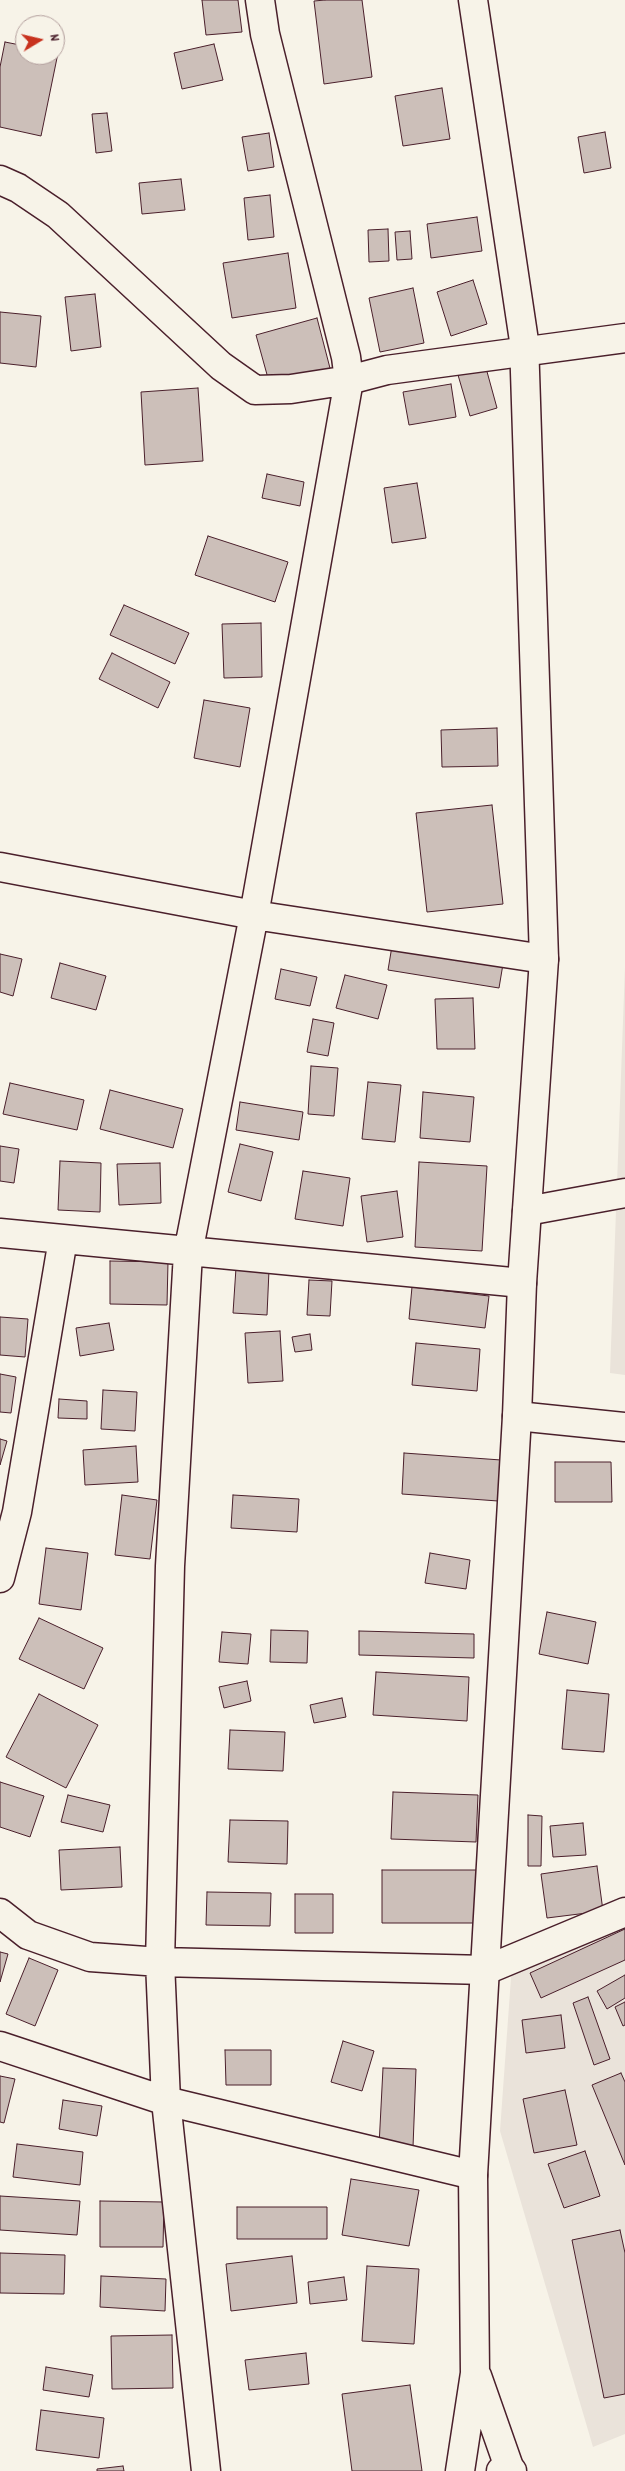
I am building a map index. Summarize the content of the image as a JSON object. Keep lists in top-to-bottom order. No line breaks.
{"north":"right"}
